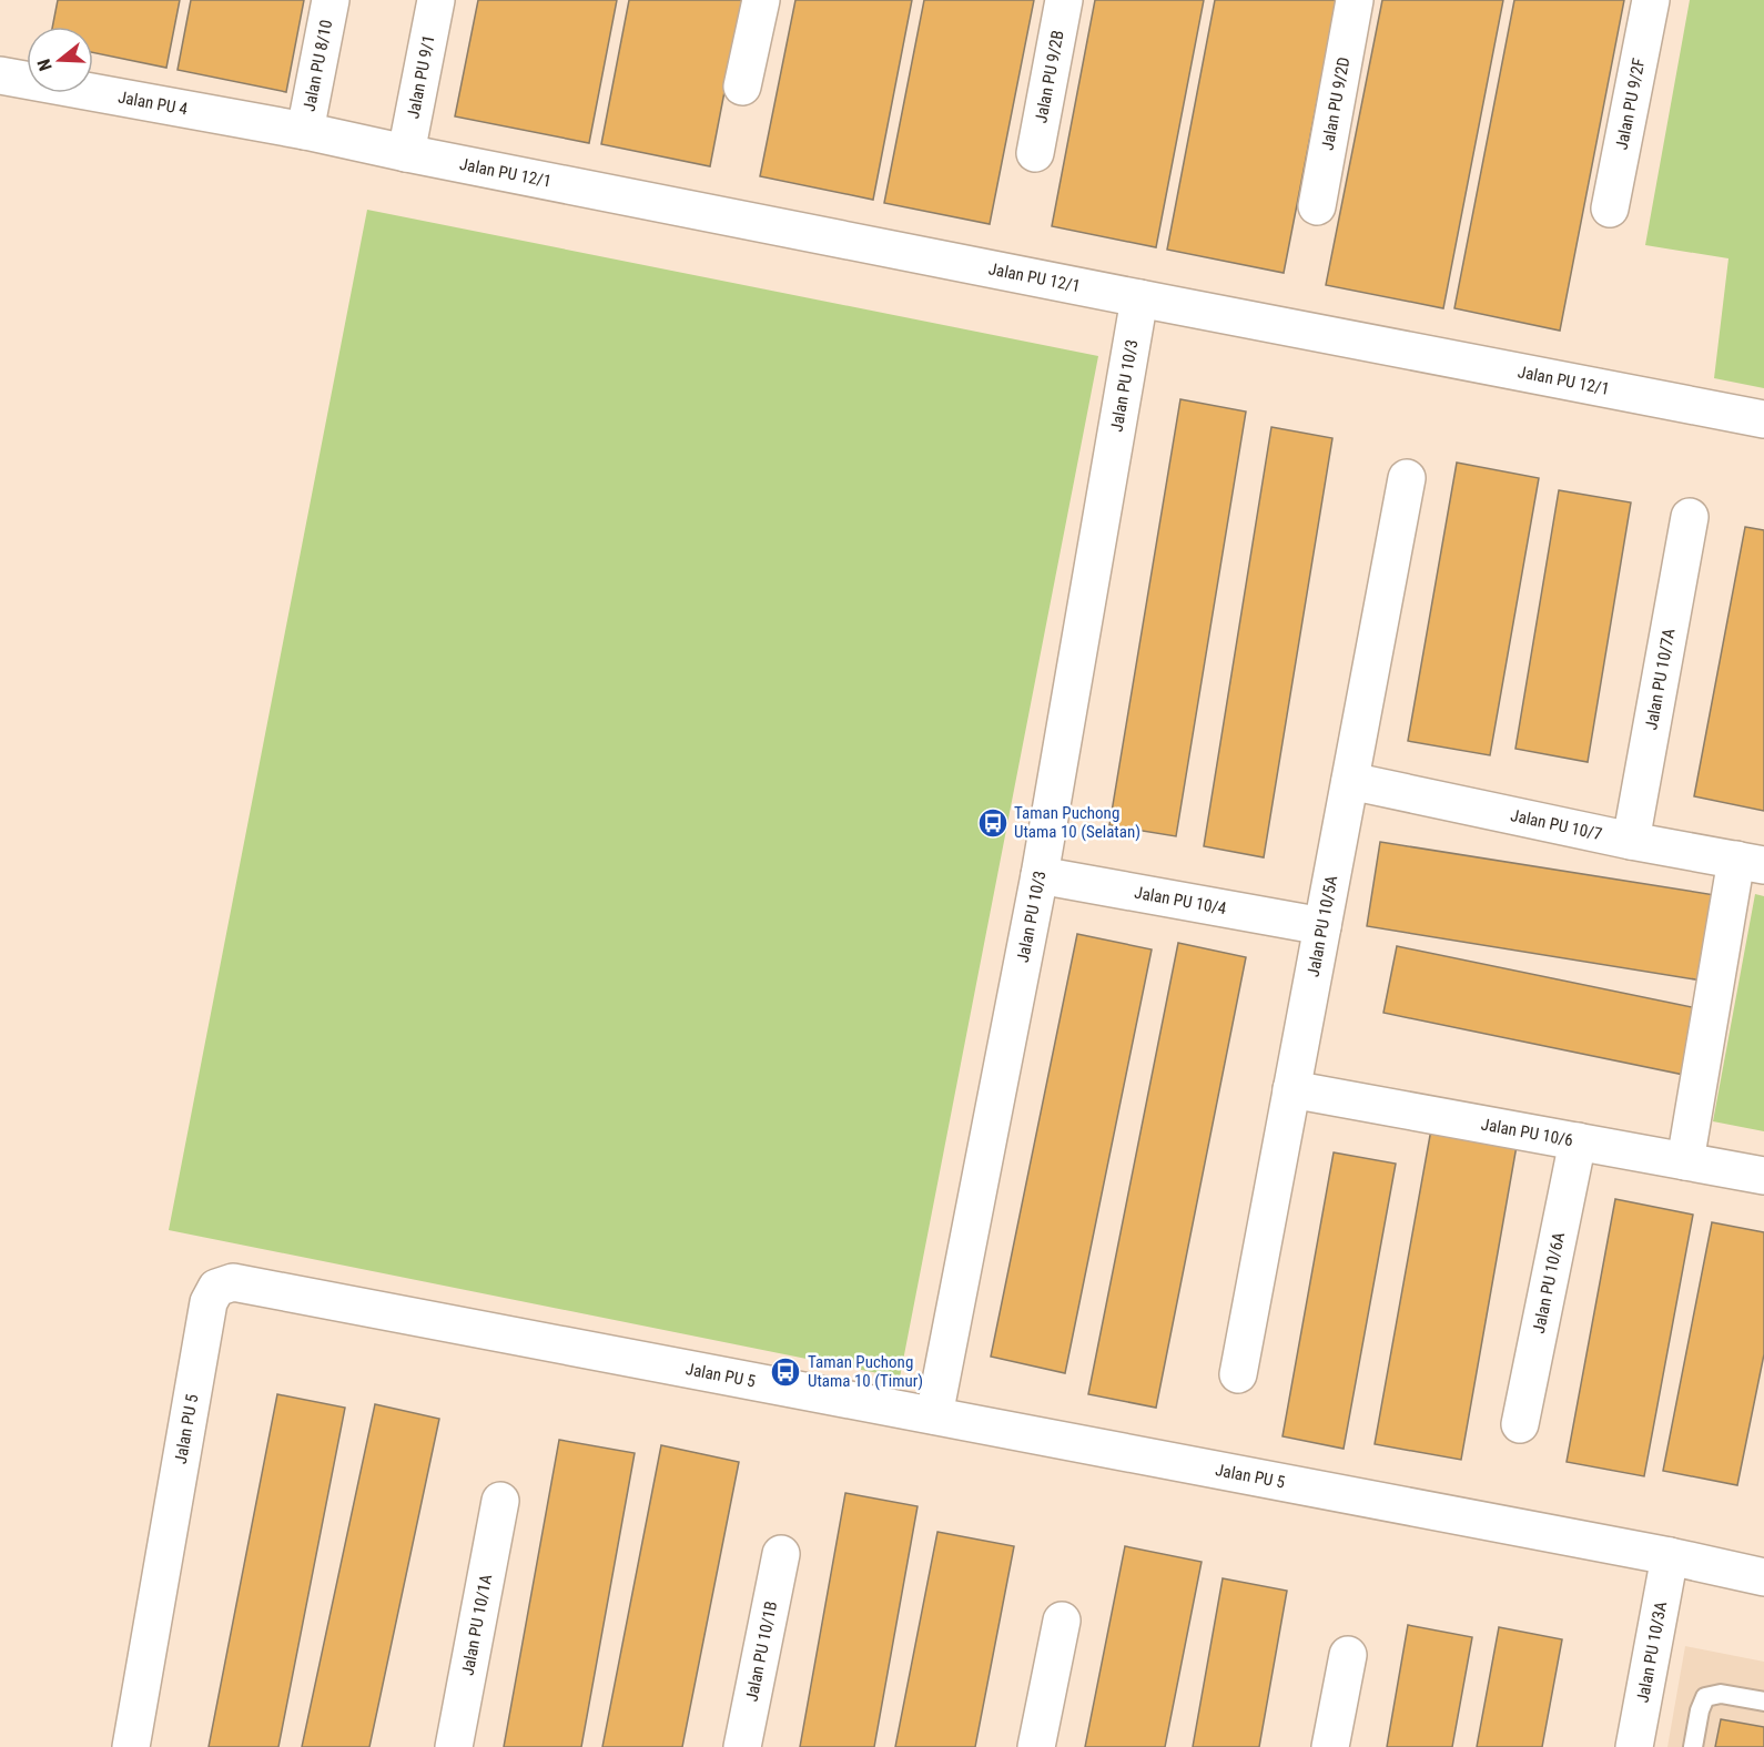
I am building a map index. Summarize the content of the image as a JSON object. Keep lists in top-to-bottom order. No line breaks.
{"streets":{"street":["Jalan PU 8/10","Jalan PU 9/1","Jalan PU 9/2B","Jalan PU 4","Jalan PU 9/2D","Jalan PU 9/2F","Jalan PU 12/1","Jalan PU 10/3","Jalan PU 10/7A","Jalan PU 10/7","Jalan PU 10/4","Jalan PU 10/5A","Jalan PU 10/6","Jalan PU 10/6A","Jalan PU 5","Jalan PU 10/1A","Jalan PU 10/1B","Jalan PU 10/3A"]},"crossings":[["Jalan PU 8/10","Jalan PU 4"],["Jalan PU 8/10","Jalan PU 12/1"],["Jalan PU 9/1","Jalan PU 12/1"],["Jalan PU 4","Jalan PU 12/1"],["Jalan PU 12/1","Jalan PU 10/3"],["Jalan PU 10/3","Jalan PU 10/4"],["Jalan PU 10/3","Jalan PU 5"],["Jalan PU 10/7A","Jalan PU 10/7"],["Jalan PU 10/7","Jalan PU 10/5A"],["Jalan PU 10/4","Jalan PU 10/5A"],["Jalan PU 10/5A","Jalan PU 10/6"],["Jalan PU 10/6","Jalan PU 10/6A"],["Jalan PU 5","Jalan PU 10/3A"]],"places":{"bus stop":["Taman Puchong Utama 10 (Selatan)","Taman Puchong Utama 10 (Timur)"]},"north":"left"}
